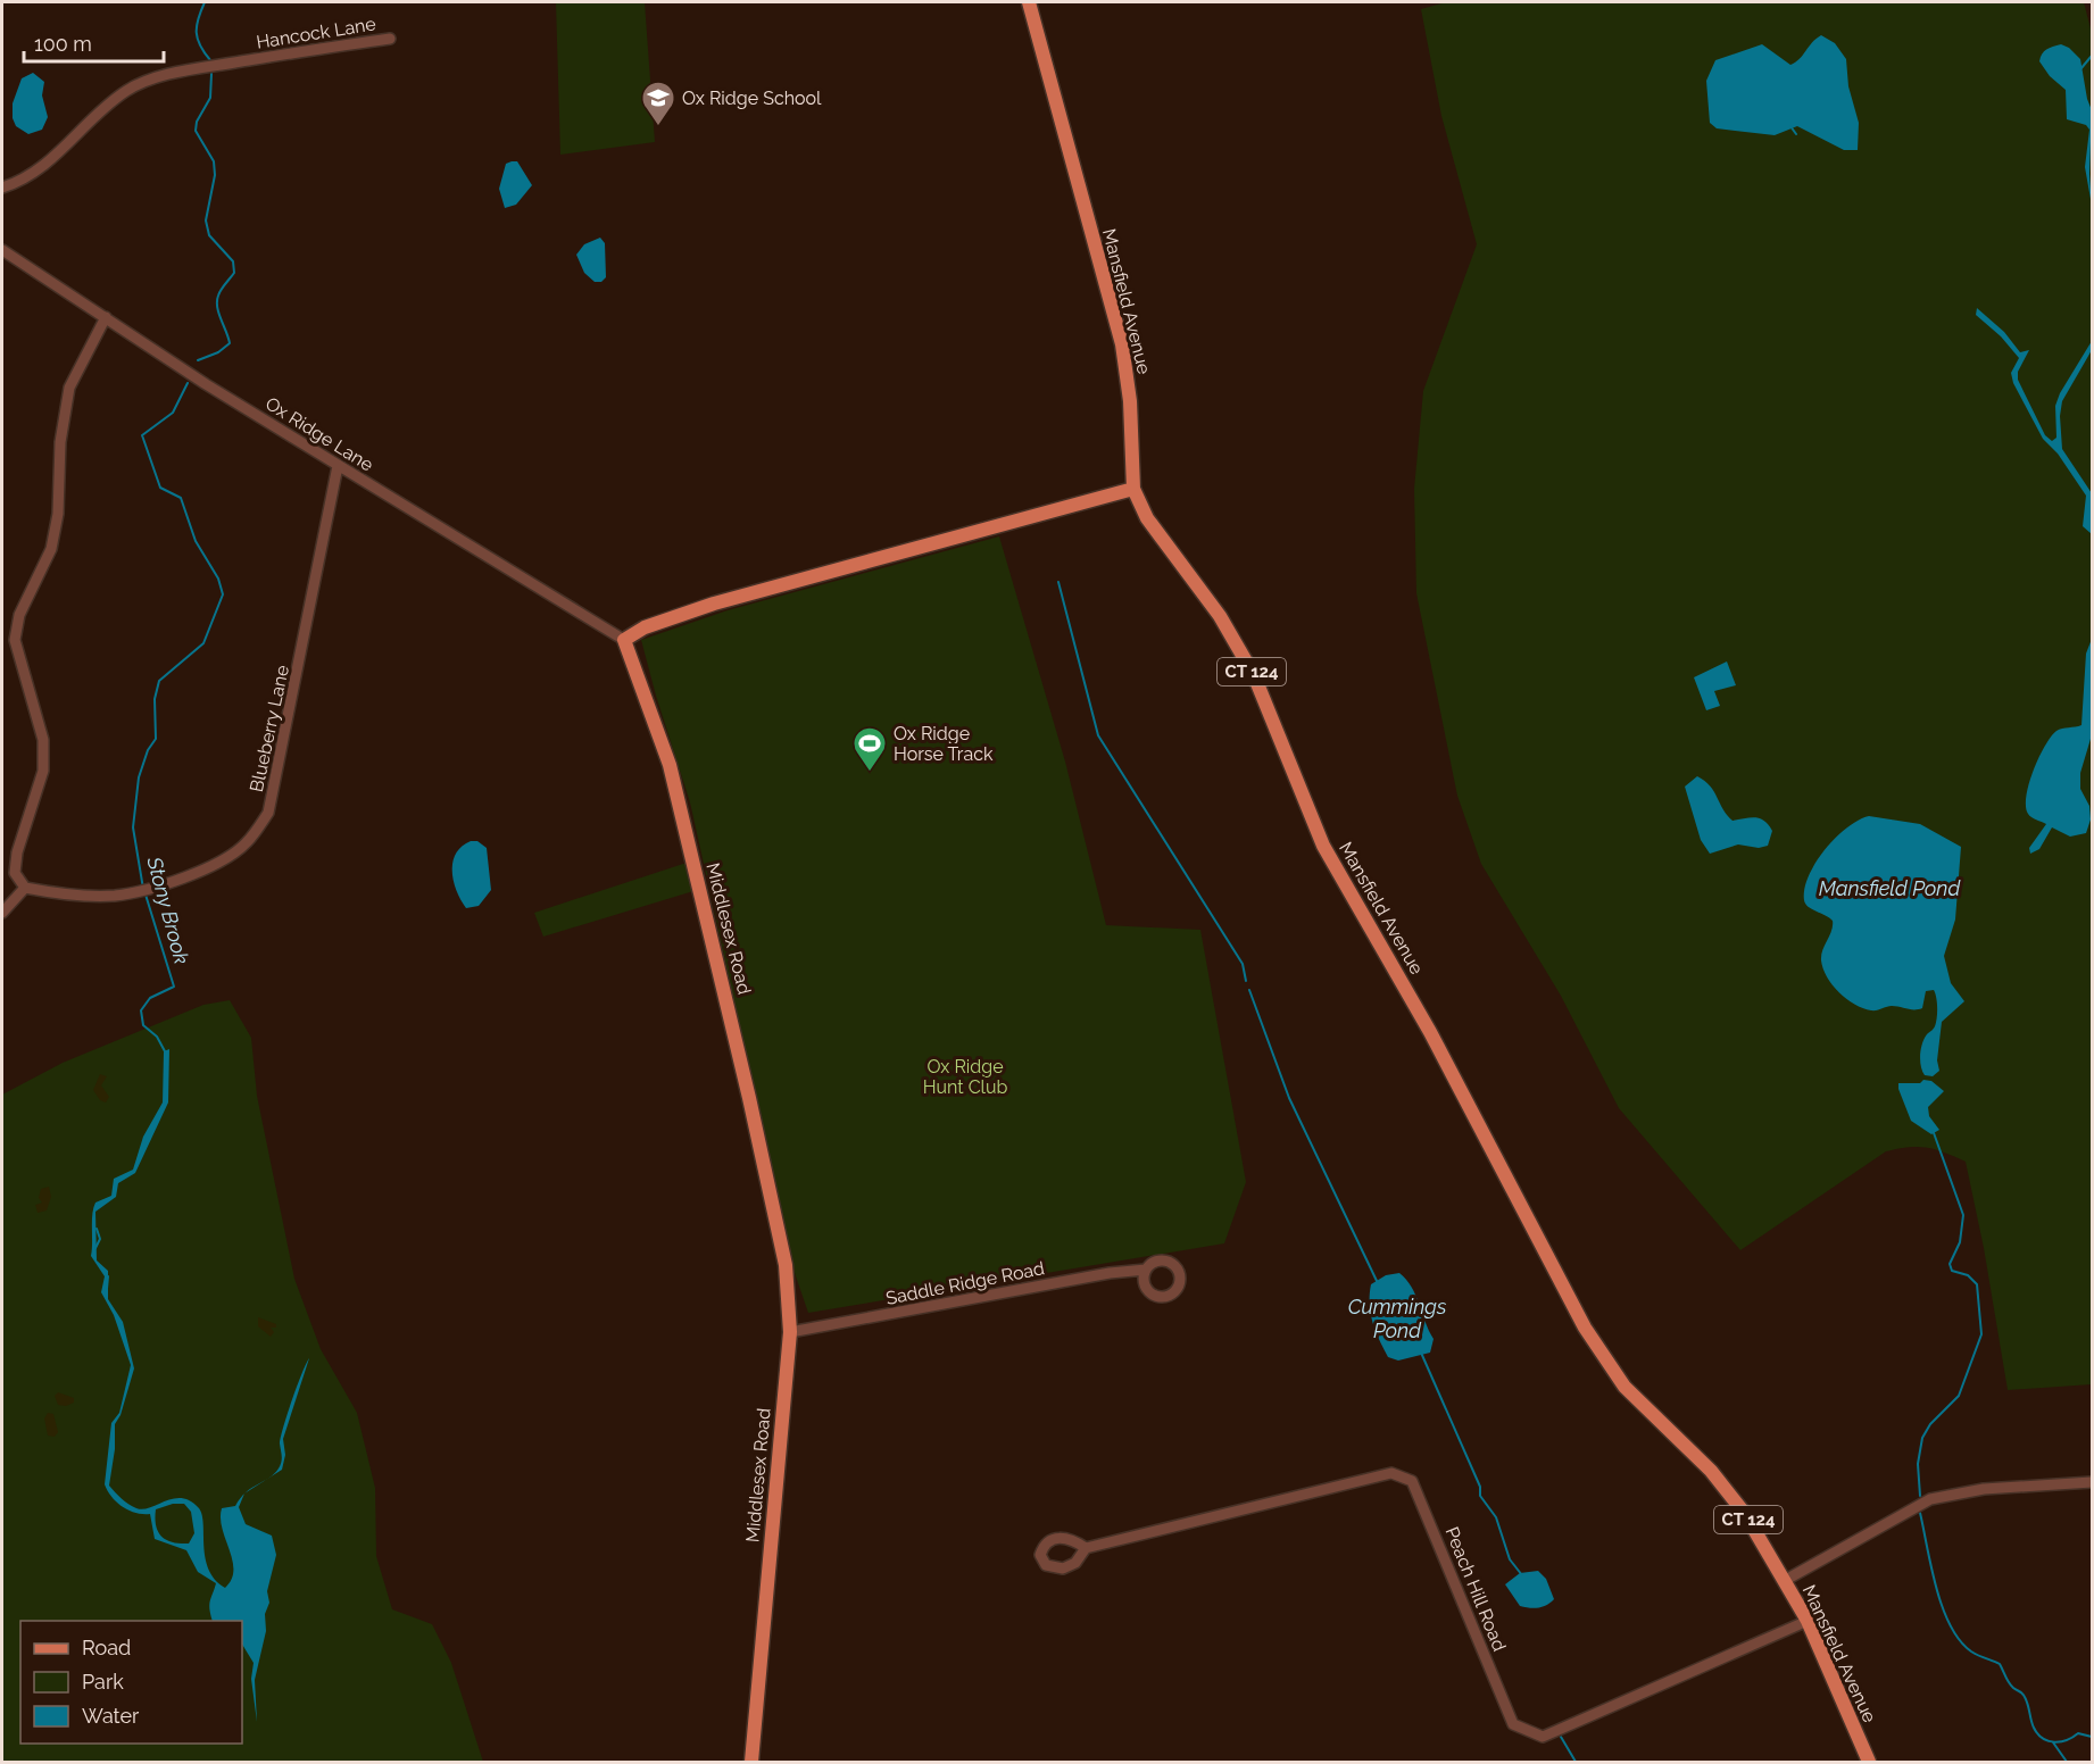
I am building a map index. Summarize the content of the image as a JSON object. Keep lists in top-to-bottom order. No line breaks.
{"streets":{"main road":["Mansfield Avenue","CT 124","Middlesex Road"],"street":["Hancock Lane","Ox Ridge Lane","Blueberry Lane","Saddle Ridge Road","Peach Hill Road"]},"crossings":[["Mansfield Avenue","Peach Hill Road"],["Ox Ridge Lane","Blueberry Lane"],["Ox Ridge Lane","Middlesex Road"],["Middlesex Road","Saddle Ridge Road"]],"water":["Mansfield Pond","Stony Brook","Cummings Pond"],"parks":["Ox Ridge Hunt Club"],"places":{"school or university":["Ox Ridge School"],"sports":["Ox Ridge Horse Track"]},"legend":["Road","Park","Water"],"scale_bar":"100 m"}
